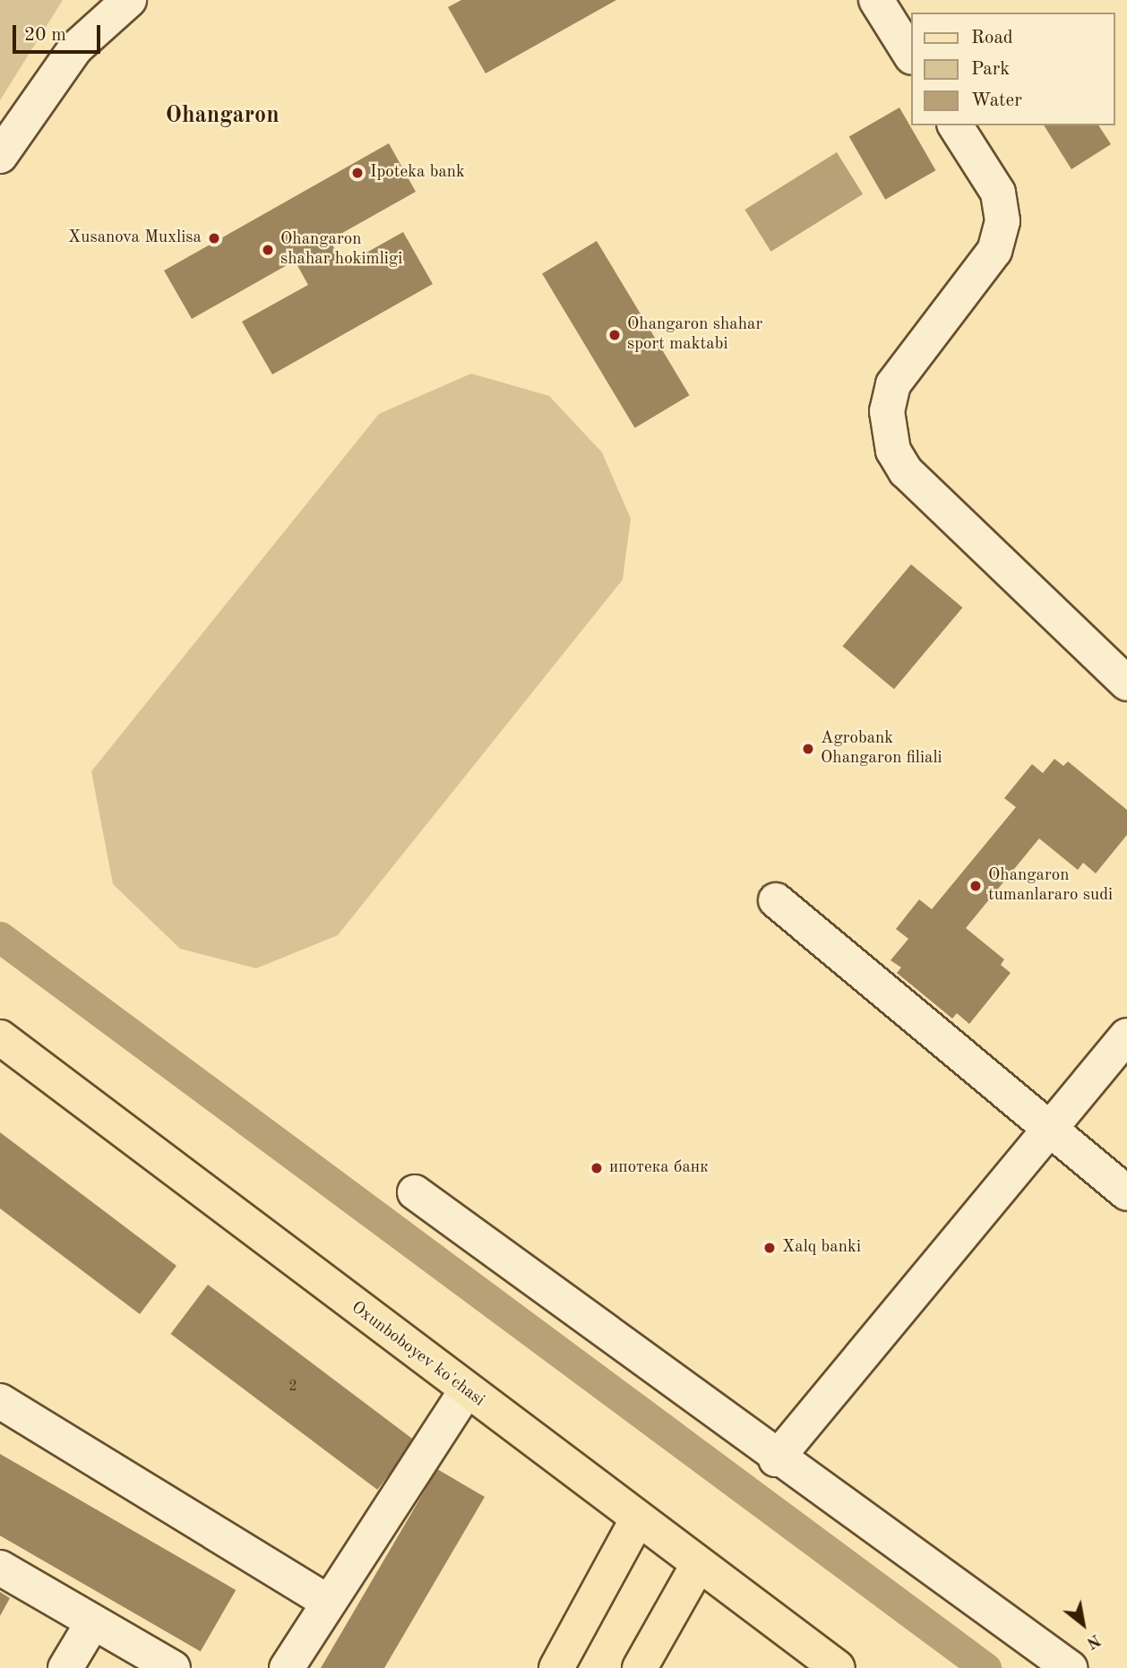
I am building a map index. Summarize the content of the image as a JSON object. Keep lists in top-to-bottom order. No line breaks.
{"streets":{"main road":["Oxunboboyev ko'chasi"]},"districts":["Ohangaron"],"places":["Ipoteka bank","Xusanova Muxlisa","Ohangaron shahar hokimligi","Ohangaron shahar sport maktabi","Agrobank Ohangaron filiali","Ohangaron tumanlararo sudi","ипотека банк","Xalq banki"],"house_numbers":["2"],"legend":["Road","Park","Water"],"scale_bar":"20 m","north":"bottom right"}
